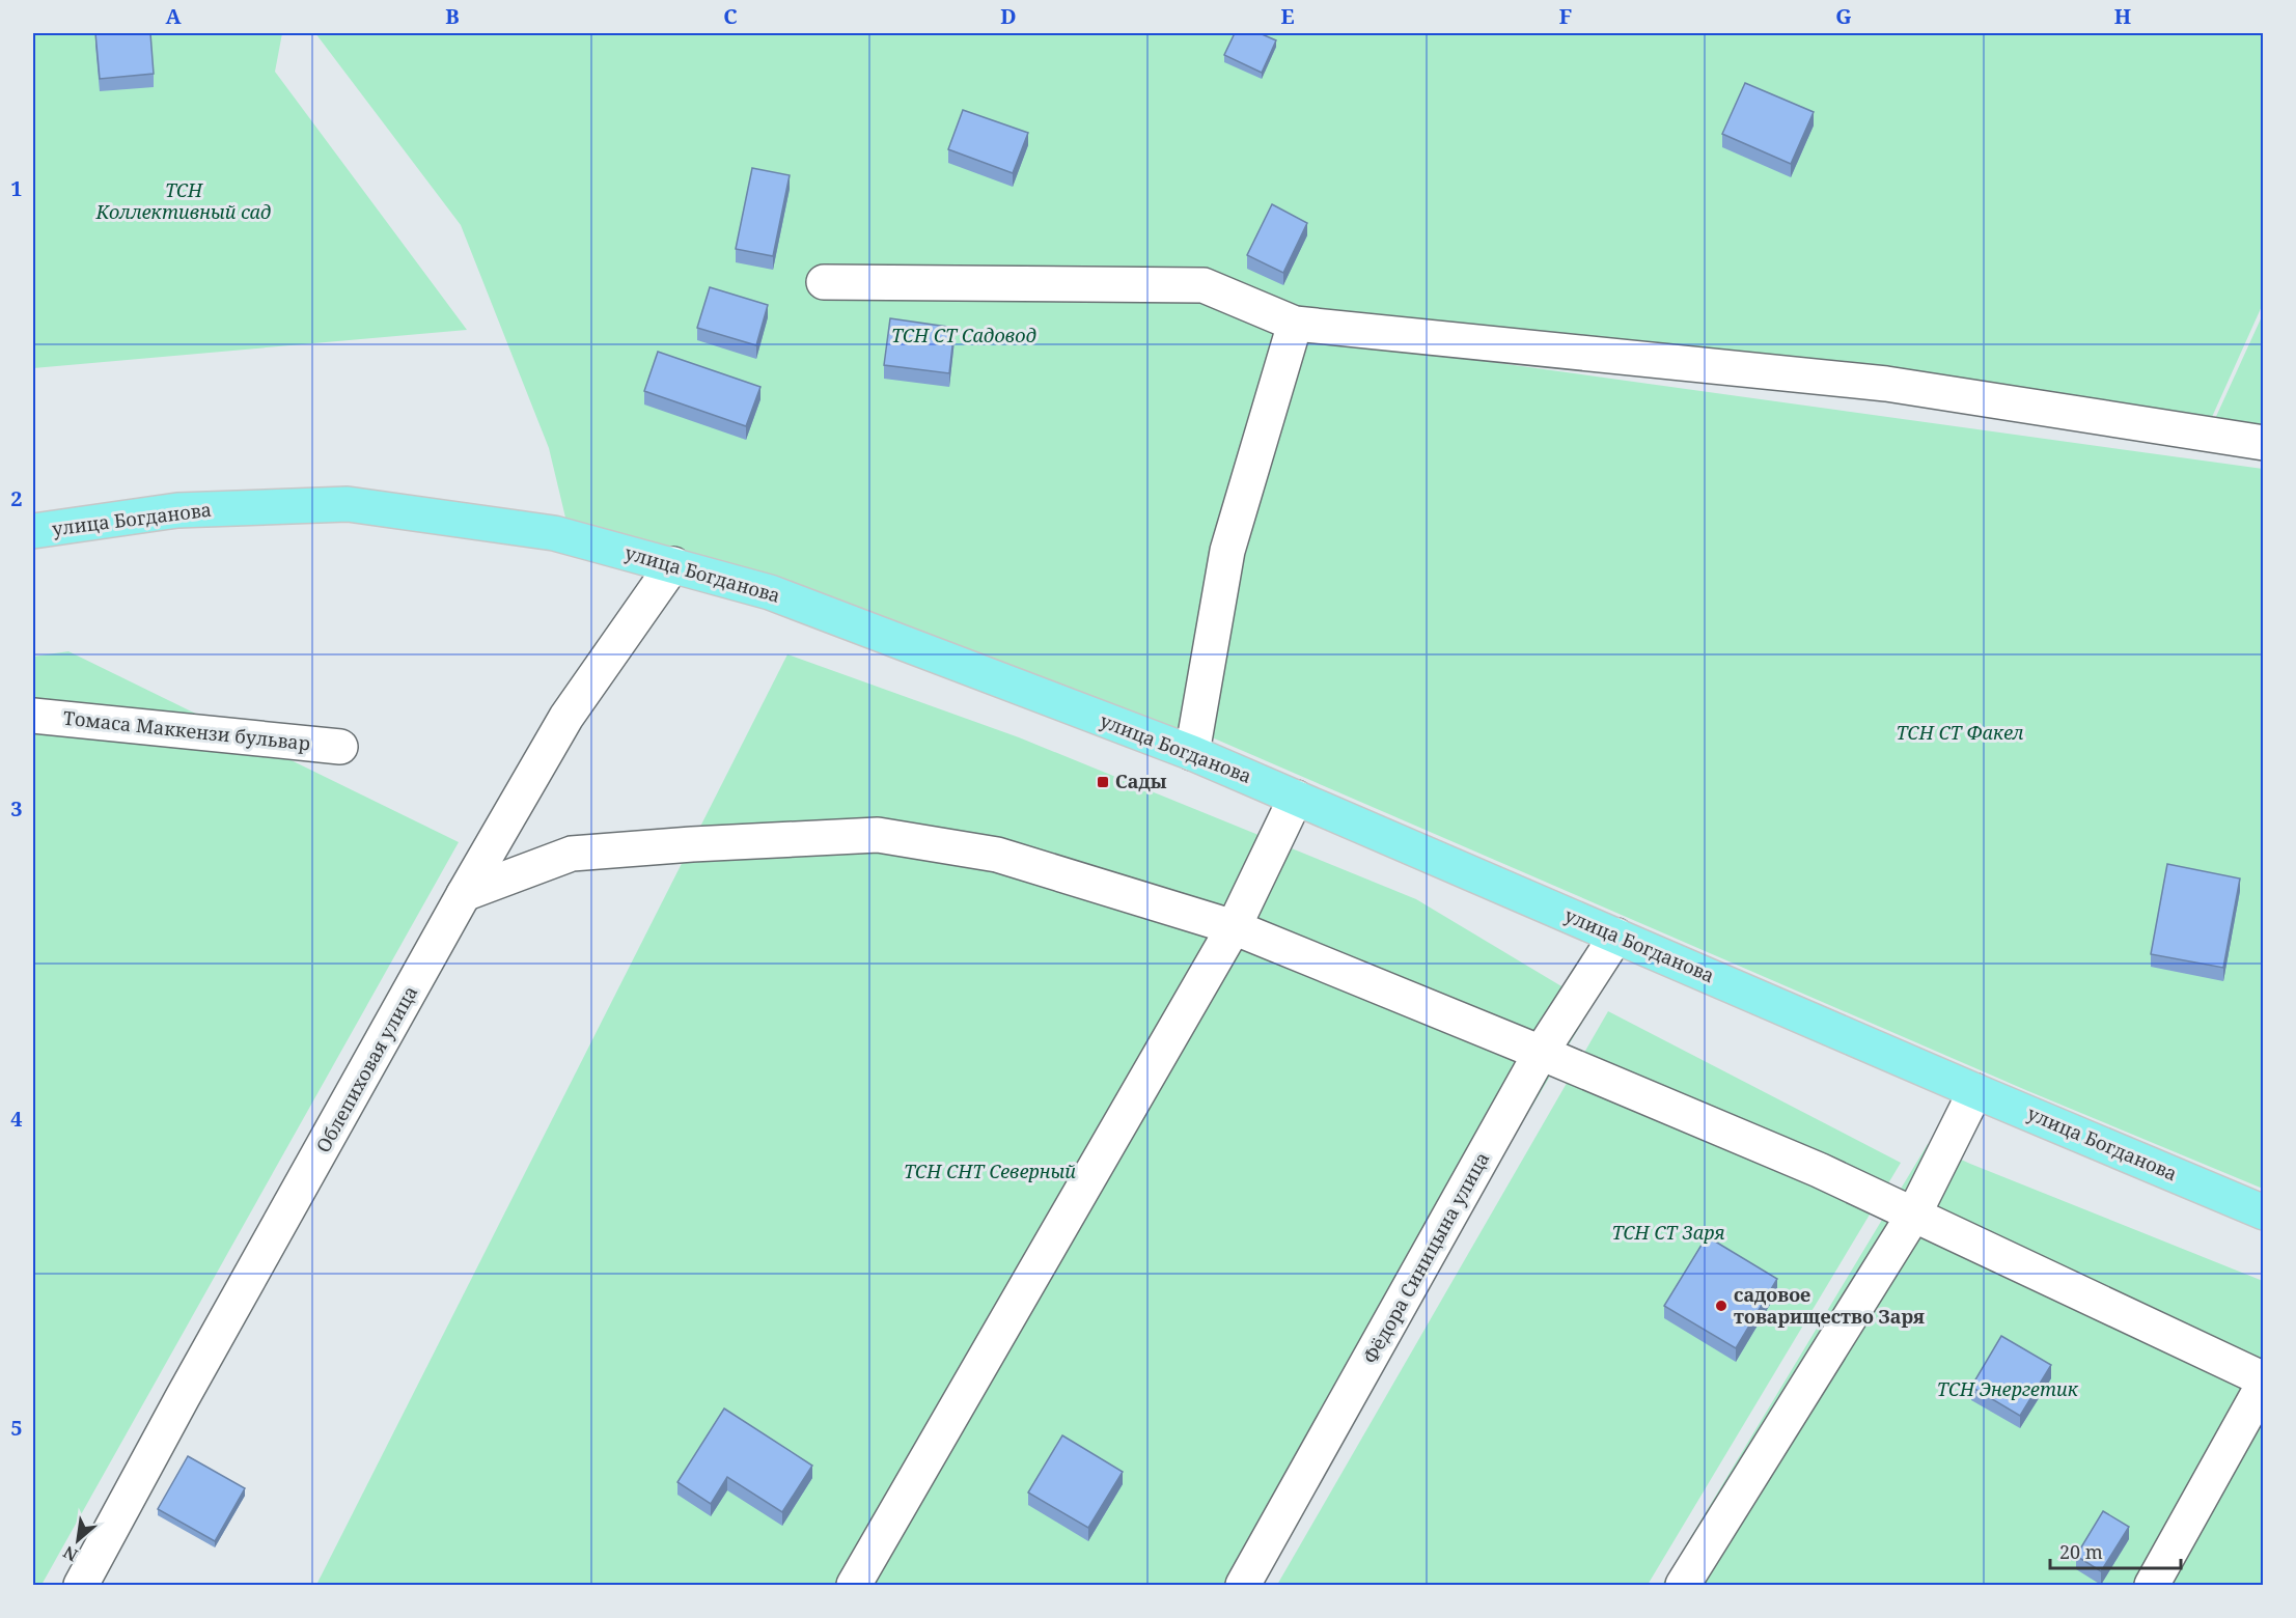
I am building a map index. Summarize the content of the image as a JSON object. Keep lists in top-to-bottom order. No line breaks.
{"streets":{"main road":["улица Богданова"],"street":["Томаса Маккензи бульвар","Облепиховая улица","Фёдора Синицына улица"]},"crossings":[["улица Богданова","Облепиховая улица"],["улица Богданова","Фёдора Синицына улица"]],"parks":["ТСН Коллективный сад","ТСН СТ Садовод","ТСН СТ Факел","ТСН СНТ Северный","ТСН СТ Заря","ТСН Энергетик"],"places":{"transit":["Сады"],"other":["садовое товарищество Заря"]},"scale_bar":"20 m","north":"bottom left","grid":{"columns":["A","B","C","D","E","F","G","H"],"rows":["1","2","3","4","5"]}}
